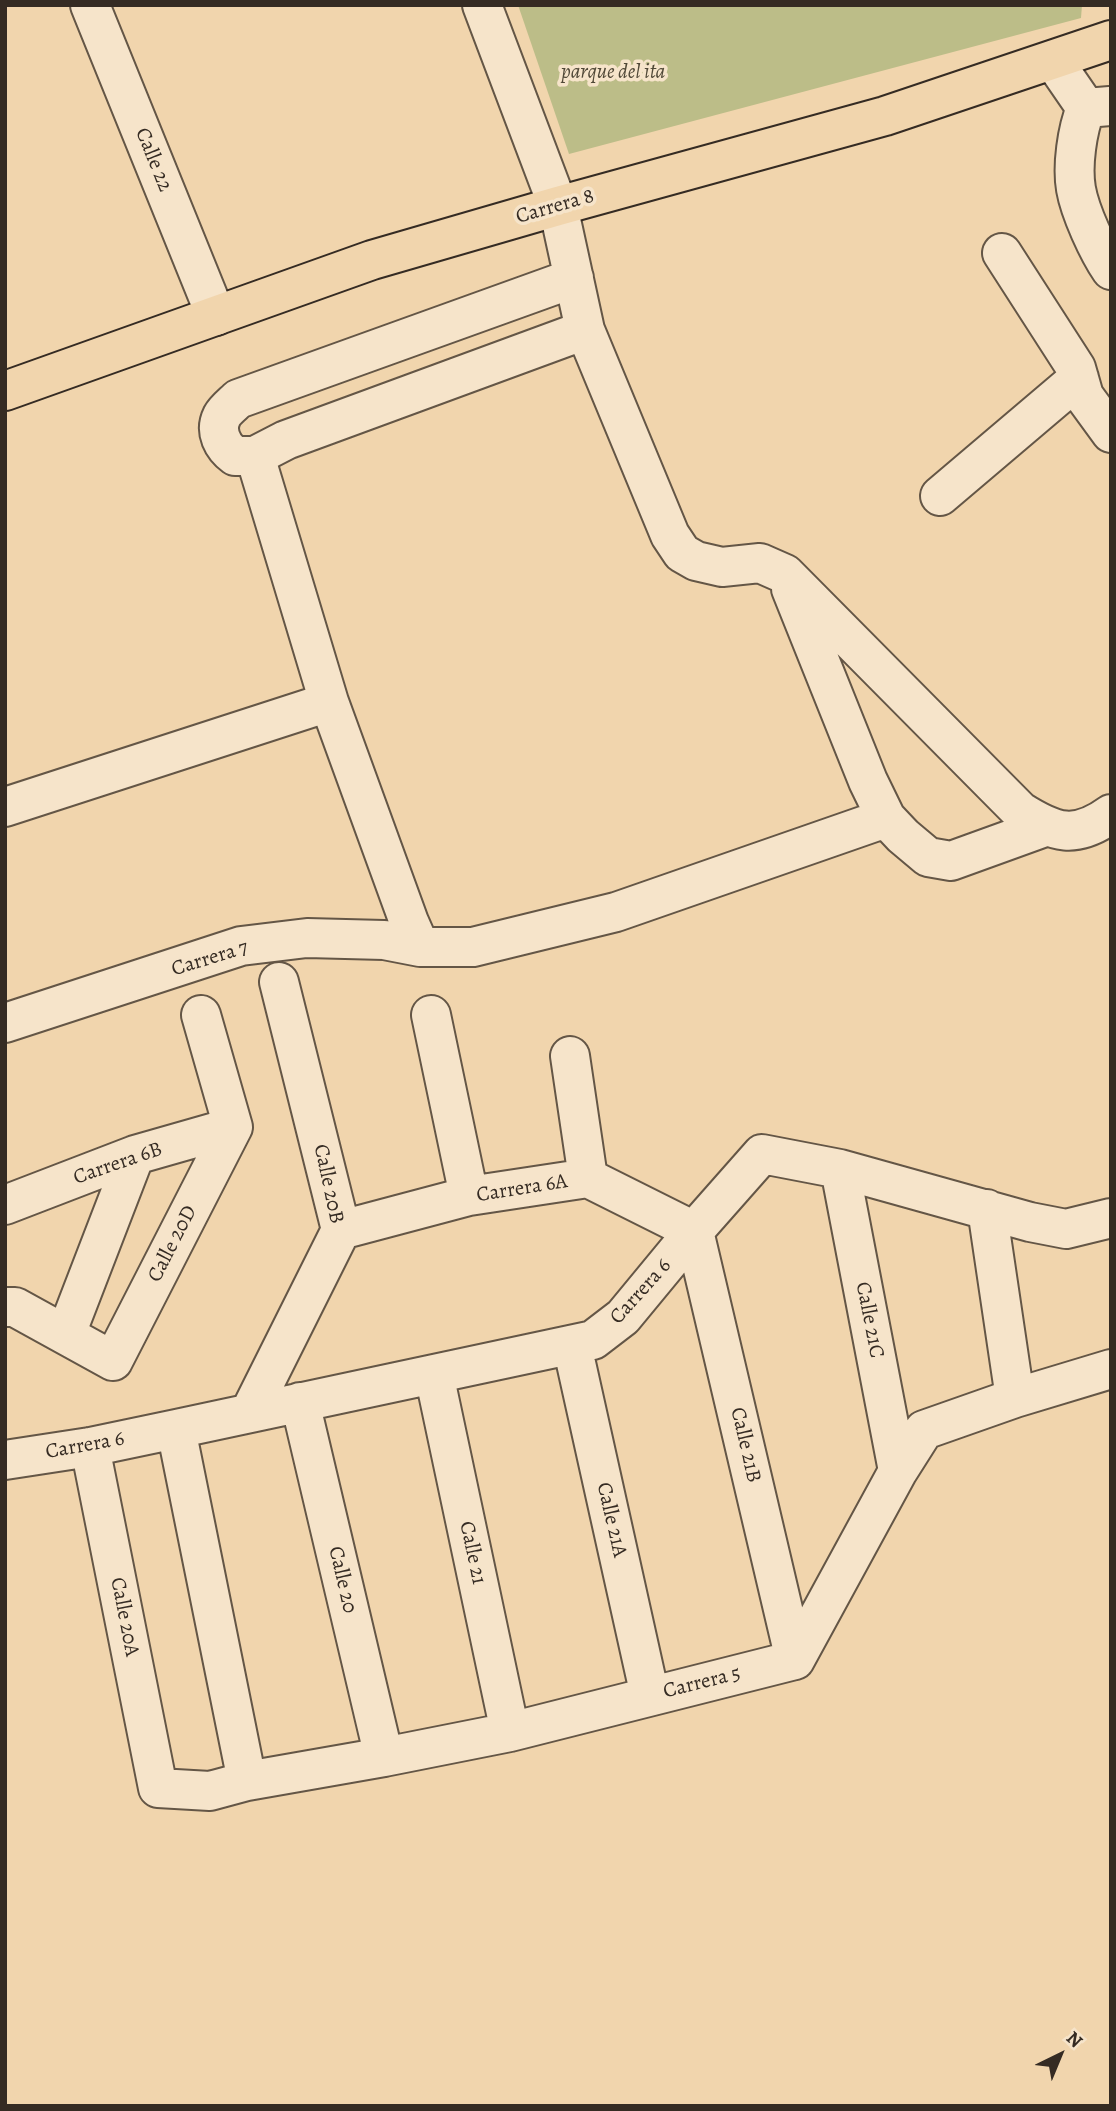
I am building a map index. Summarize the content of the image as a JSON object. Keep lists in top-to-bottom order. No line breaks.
{"streets":{"main road":["Carrera 8"],"street":["Calle 22","Carrera 7","Carrera 6B","Calle 20B","Carrera 6A","Calle 20D","Carrera 6","Calle 21C","Calle 21B","Calle 21A","Calle 21","Calle 20","Calle 20A","Carrera 5"]},"crossings":[["Calle 22","Carrera 8"],["Carrera 6B","Calle 20D"],["Calle 20B","Carrera 6A"],["Calle 20B","Carrera 6"],["Carrera 6A","Carrera 6"],["Carrera 6A","Calle 21B"],["Carrera 6","Calle 21C"],["Carrera 6","Calle 21B"],["Carrera 6","Calle 21A"],["Carrera 6","Calle 21"],["Carrera 6","Calle 20"],["Carrera 6","Calle 20A"],["Calle 21B","Carrera 5"],["Calle 21A","Carrera 5"],["Calle 21","Carrera 5"],["Calle 20","Carrera 5"],["Calle 20A","Carrera 5"]],"parks":["parque del ita"],"north":"top right"}
